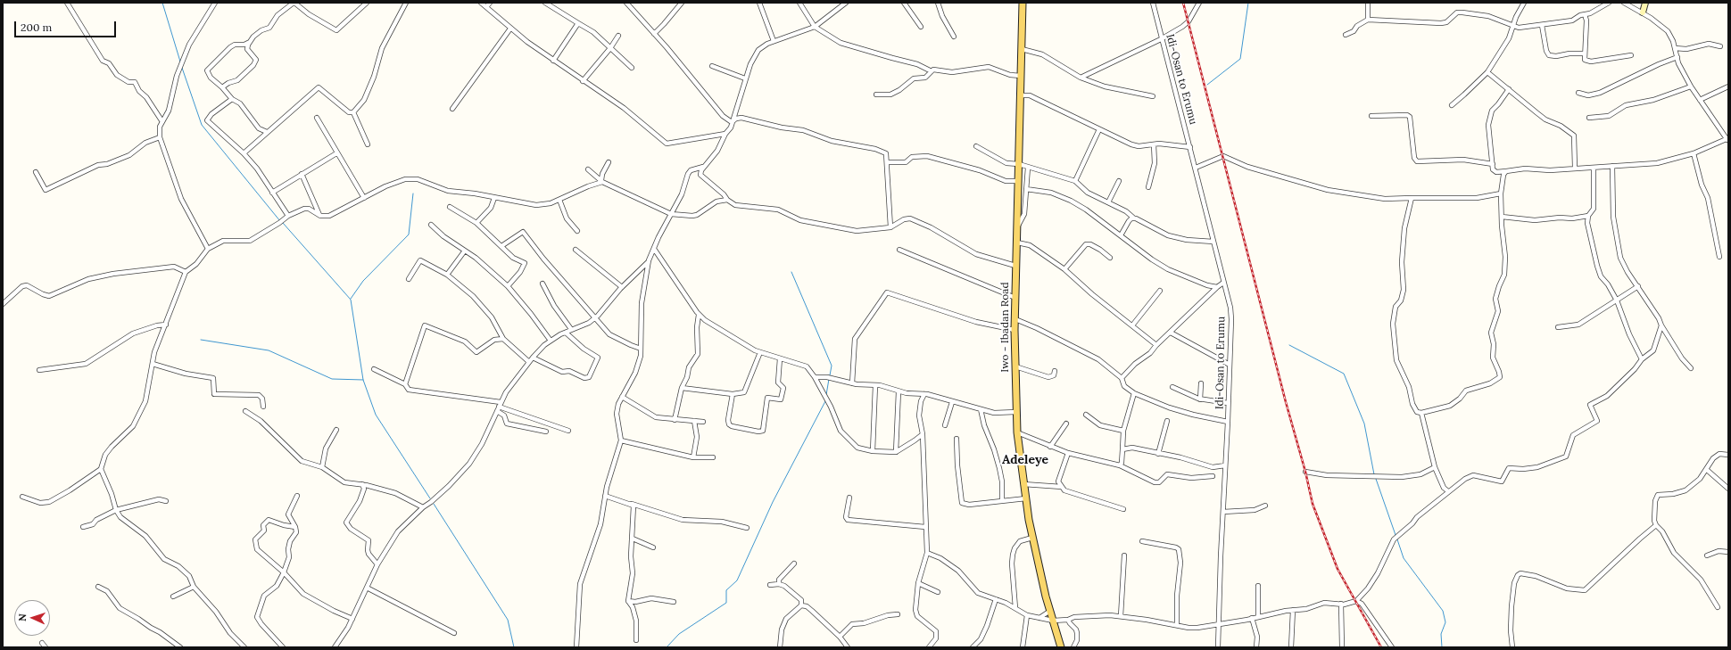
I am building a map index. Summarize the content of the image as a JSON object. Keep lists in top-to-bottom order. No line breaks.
{"streets":{"main road":["Iwo - Ibadan Road"],"street":["Idi-Osan to Erumu"]},"districts":["Adeleye"],"scale_bar":"200 m","north":"left"}
